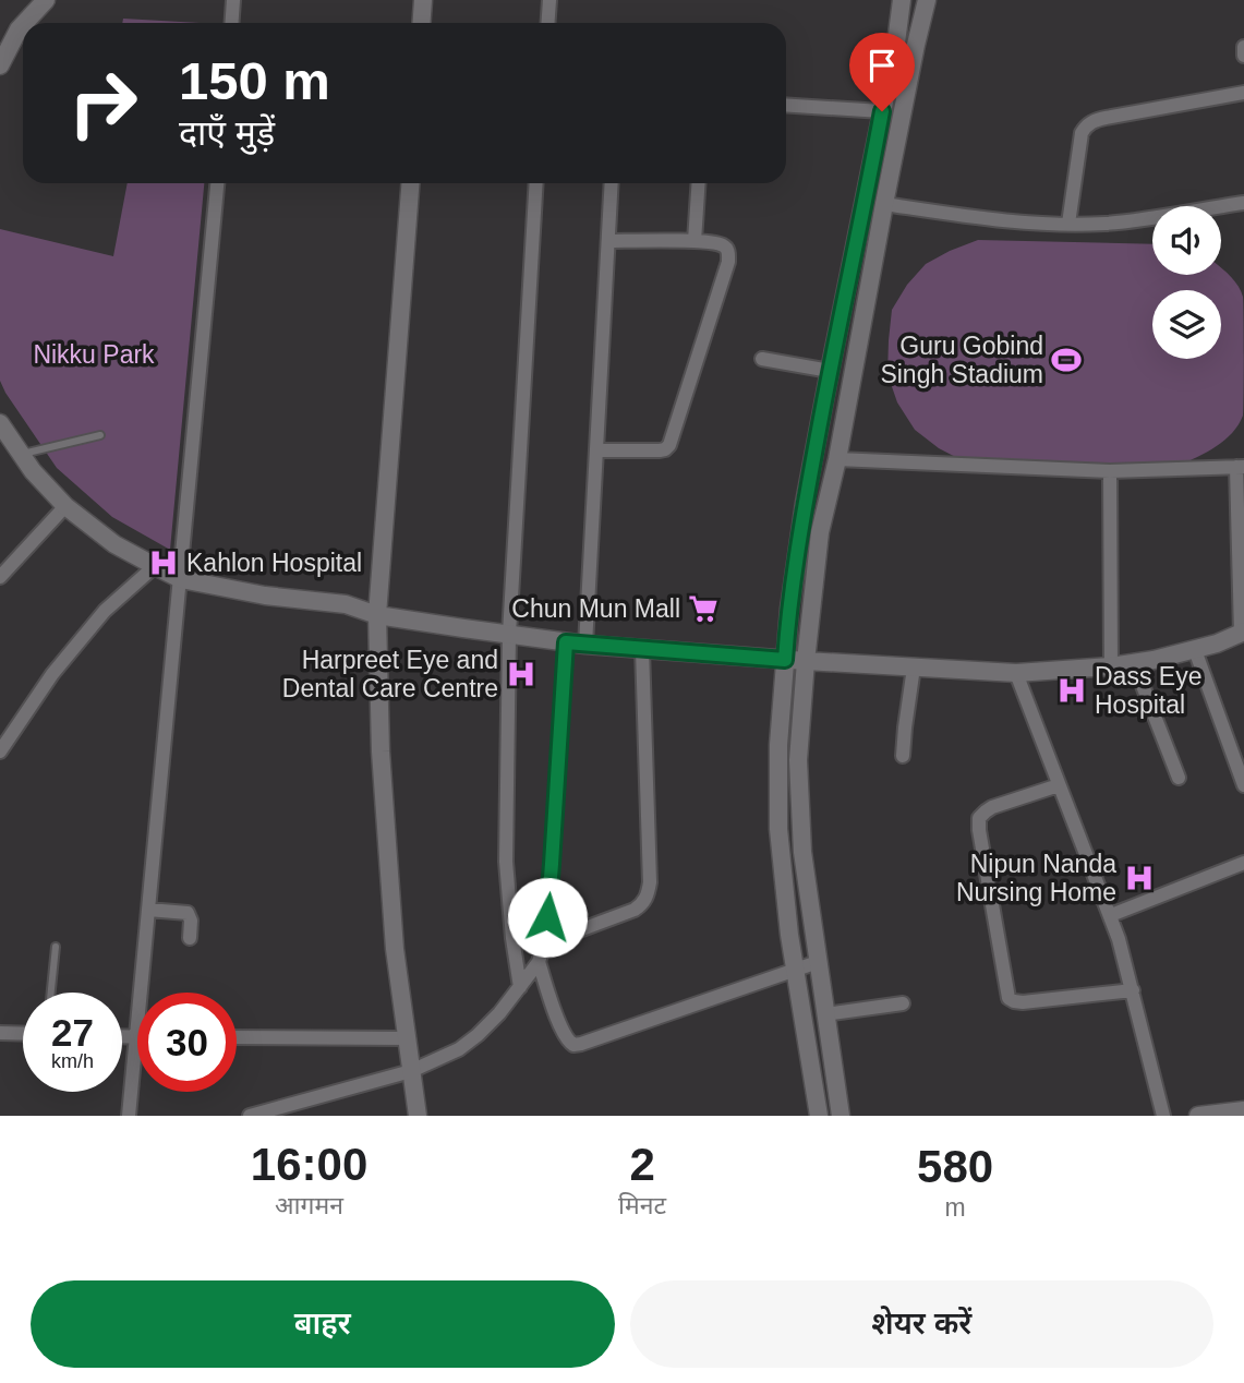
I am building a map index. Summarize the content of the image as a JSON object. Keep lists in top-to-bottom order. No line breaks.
{"parks":["Nikku Park"],"places":{"sports":["Guru Gobind Singh Stadium"],"hospital":["Kahlon Hospital","Harpreet Eye and Dental Care Centre","Dass Eye Hospital","Nipun Nanda Nursing Home"],"supermarket":["Chun Mun Mall"]},"page":{"turn":["150 m","दाएँ मुड़ें"],"speed":"27 km/h","limit":"30","eta":["16:00","आगमन","2","मिनट","580","m"],"buttons":["बाहर","शेयर करें"]}}
